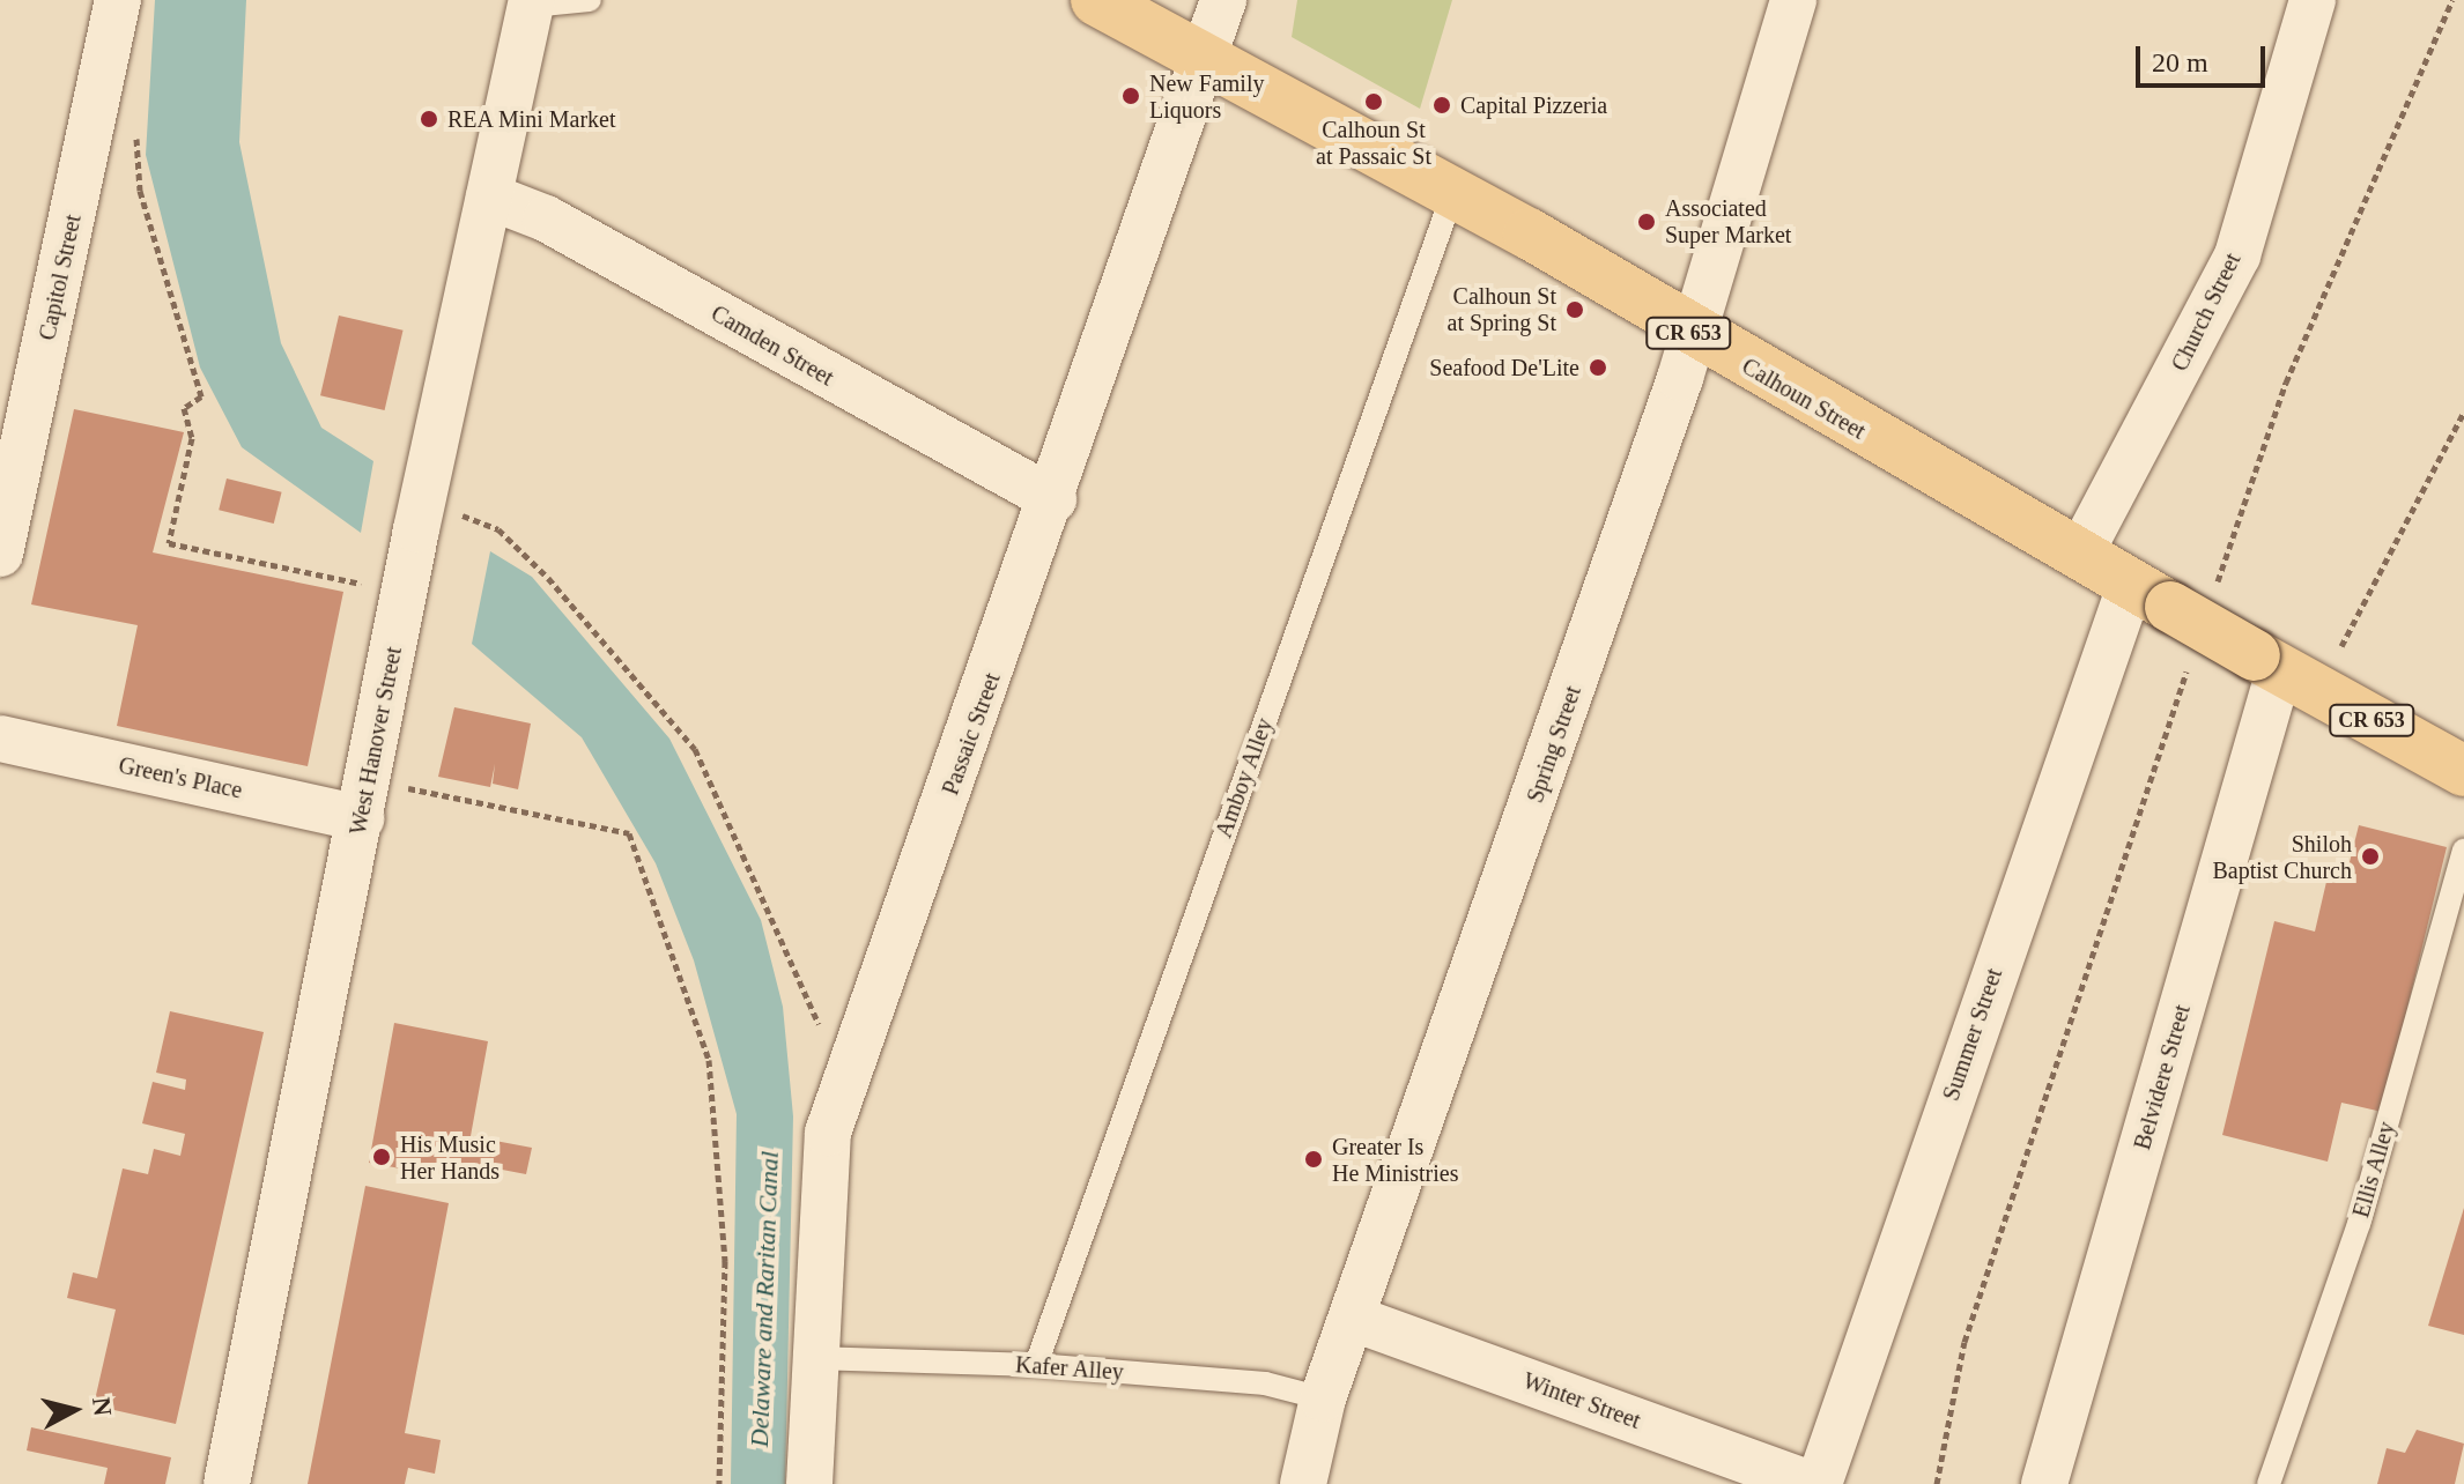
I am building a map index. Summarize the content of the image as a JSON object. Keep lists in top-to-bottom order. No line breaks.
{"streets":{"main road":["CR 653","Calhoun Street"],"street":["Capitol Street","Church Street","Camden Street","Passaic Street","West Hanover Street","Spring Street","Green's Place","Summer Street","Belvidere Street","Winter Street"],"lane":["Amboy Alley","Ellis Alley","Kafer Alley"]},"crossings":[["Church Street","Calhoun Street"],["Camden Street","Passaic Street"],["Camden Street","West Hanover Street"],["Calhoun Street","Passaic Street"],["Calhoun Street","Spring Street"],["Calhoun Street","Amboy Alley"],["Calhoun Street","Summer Street"],["Calhoun Street","Belvidere Street"],["Passaic Street","Kafer Alley"],["West Hanover Street","Green's Place"],["Spring Street","Kafer Alley"],["Spring Street","Winter Street"],["Amboy Alley","Kafer Alley"]],"water":["Delaware and Raritan Canal"],"places":["New Family Liquors","Calhoun St at Passaic St","Capital Pizzeria","REA Mini Market","Associated Super Market","Calhoun St at Spring St","Seafood De'Lite","Shiloh Baptist Church","His Music Her Hands","Greater Is He Ministries"],"scale_bar":"20 m","north":"right"}
